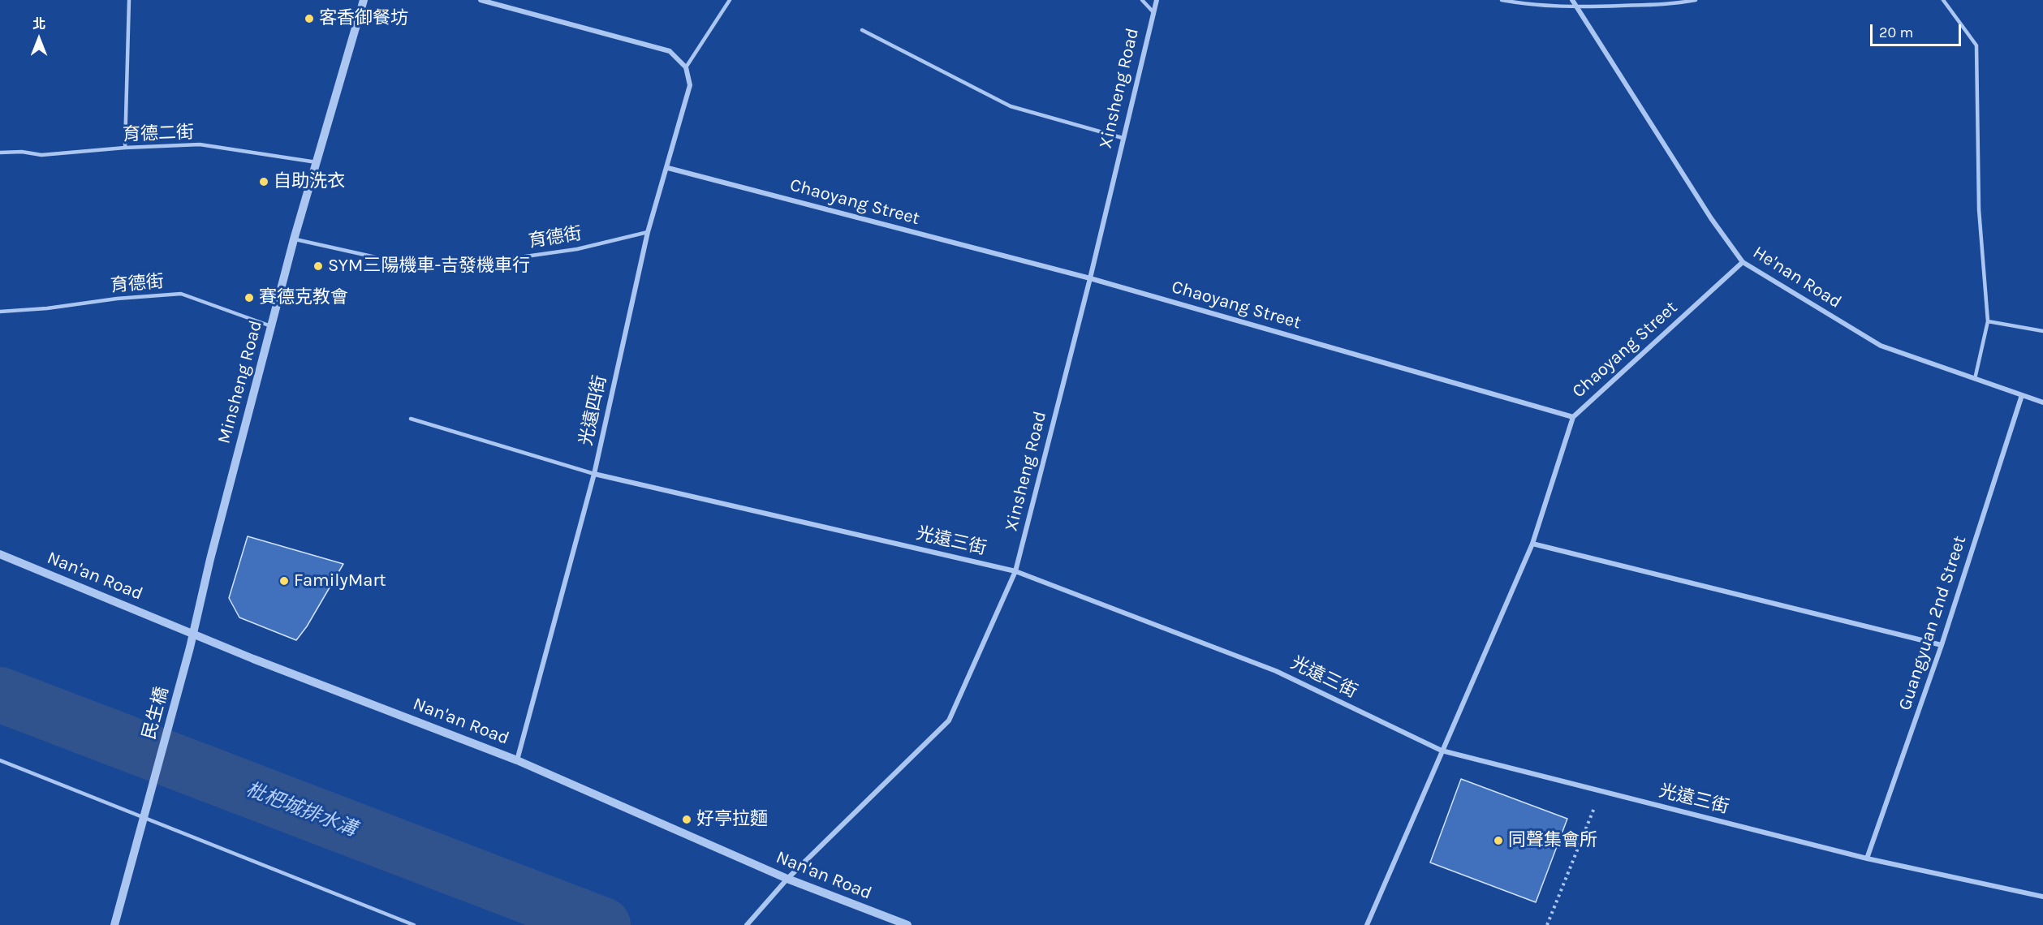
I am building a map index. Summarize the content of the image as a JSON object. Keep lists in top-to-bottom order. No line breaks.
{"streets":{"street":["Xinsheng Road","Chaoyang Street","He'nan Road","Minsheng Road","光遠四街","光遠三街","Nan'an Road","Guangyuan 2nd Street","民生橋"],"lane":["育德二街","育德街"]},"crossings":[["Xinsheng Road","Chaoyang Street"],["Xinsheng Road","光遠三街"],["Xinsheng Road","Nan'an Road"],["育德二街","Minsheng Road"],["Chaoyang Street","He'nan Road"],["Chaoyang Street","光遠四街"],["育德街","Minsheng Road"],["育德街","光遠四街"],["He'nan Road","Guangyuan 2nd Street"],["Minsheng Road","Nan'an Road"],["Minsheng Road","民生橋"],["光遠四街","光遠三街"],["光遠四街","Nan'an Road"],["光遠三街","Guangyuan 2nd Street"],["Nan'an Road","民生橋"]],"water":["枇杷城排水溝"],"places":["客香御餐坊","自助洗衣","SYM三陽機車-吉發機車行","賽德克教會","FamilyMart","好亭拉麵","同聲集會所"],"scale_bar":"20 m","north":"top"}
